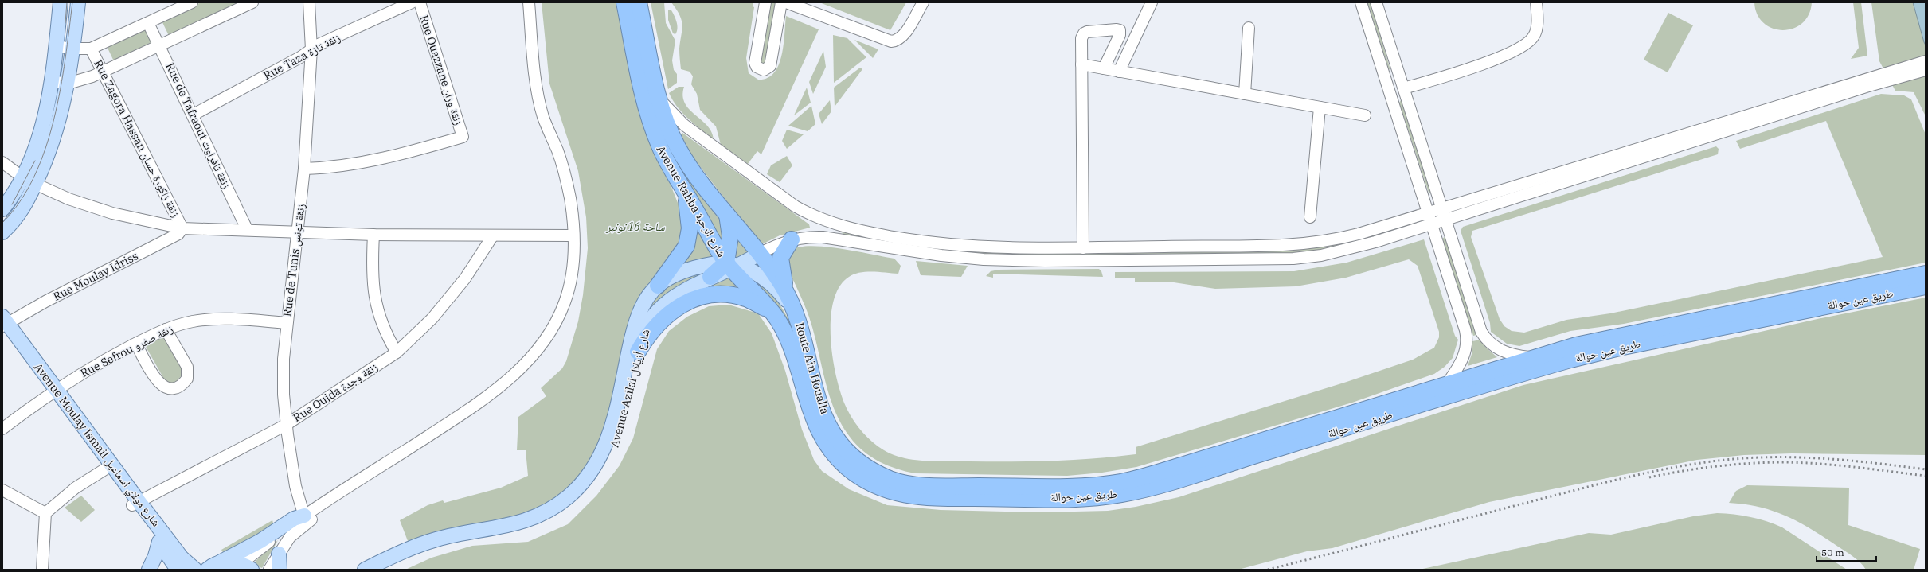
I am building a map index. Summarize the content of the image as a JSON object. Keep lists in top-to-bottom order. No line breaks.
{"streets":{"highway":["Avenue Rahba شارع الرحبة","طريق عين حوالة","Route Aïn Houalla"],"main road":["Avenue Azilal شارع أزيلال","Avenue Moulay Ismail شارع مولاي اسماعيل"],"street":["Rue Taza زنقة تازة","Rue Ouazzane زنقة وزان","Rue de Tafraout زنقة تافراوت","Rue Zagora Hassan زنقة زاكورة حسان","Rue de Tunis زنقة تونس","Rue Moulay Idriss","Rue Sefrou زنقة صفرو","Rue Oujda زنقة وجدة"]},"crossings":[["Rue Taza زنقة تازة","Rue de Tafraout زنقة تافراوت"],["Rue Taza زنقة تازة","Rue de Tunis زنقة تونس"],["Rue Ouazzane زنقة وزان","Rue de Tunis زنقة تونس"],["Rue Zagora Hassan زنقة زاكورة حسان","Rue Moulay Idriss"],["Avenue Rahba شارع الرحبة","Route Aïn Houalla"],["Avenue Rahba شارع الرحبة","Avenue Azilal شارع أزيلال"],["Rue de Tunis زنقة تونس","Rue Sefrou زنقة صفرو"],["Rue de Tunis زنقة تونس","Rue Oujda زنقة وجدة"],["Rue Moulay Idriss","Avenue Moulay Ismail شارع مولاي اسماعيل"],["طريق عين حوالة","Route Aïn Houalla"],["Rue Sefrou زنقة صفرو","Avenue Moulay Ismail شارع مولاي اسماعيل"],["Route Aïn Houalla","Avenue Azilal شارع أزيلال"],["Rue Oujda زنقة وجدة","Avenue Moulay Ismail شارع مولاي اسماعيل"]],"parks":["ساحة 16 نونبر"],"scale_bar":"50 m"}
